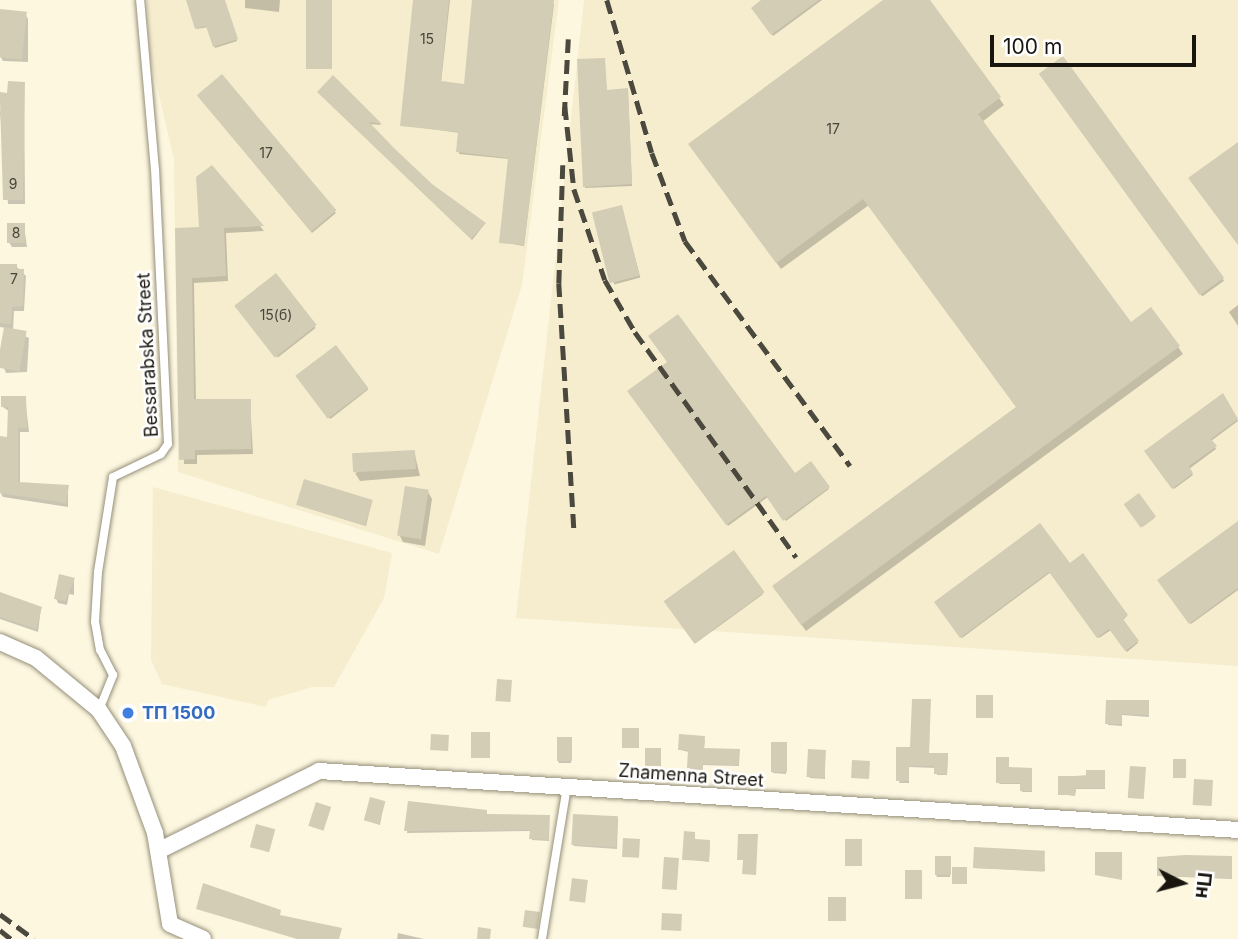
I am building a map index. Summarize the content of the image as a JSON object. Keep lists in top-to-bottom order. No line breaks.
{"streets":{"street":["Znamenna Street"],"lane":["Bessarabska Street"]},"places":["ТП 1500"],"house_numbers":["15","17","17","9","8","7","15(б)"],"scale_bar":"100 m","north":"right"}
